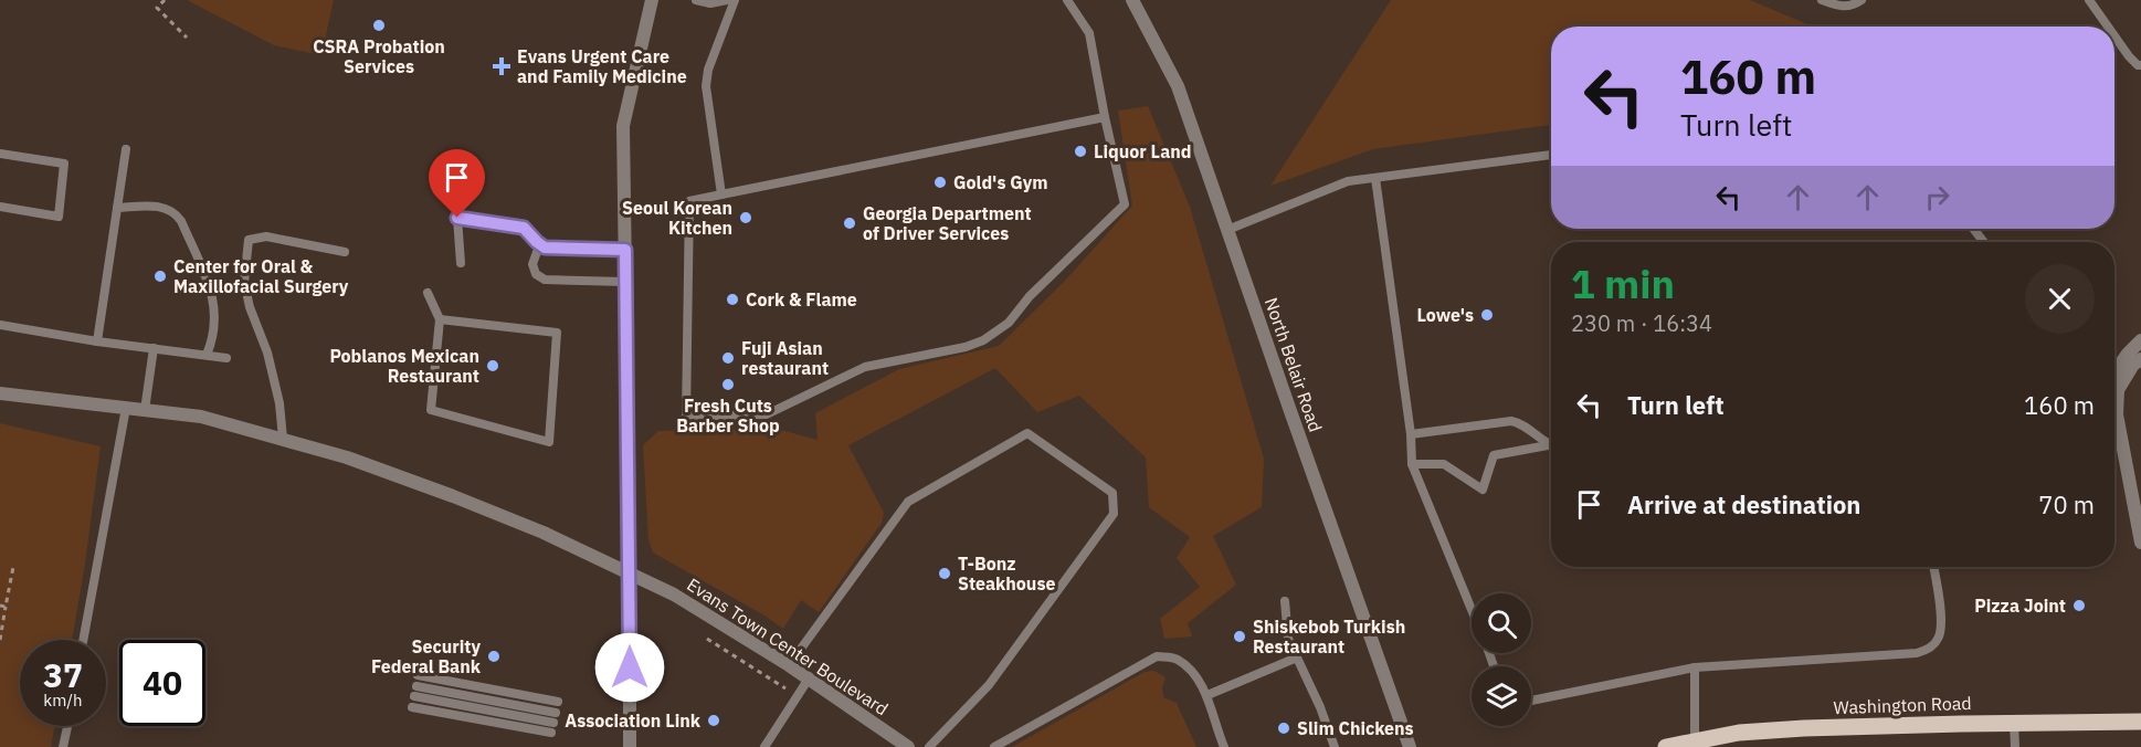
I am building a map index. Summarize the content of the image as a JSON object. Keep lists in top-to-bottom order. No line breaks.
{"streets":{"main road":["Washington Road"],"street":["North Belair Road","Evans Town Center Boulevard"]},"places":{"other":["CSRA Probation Services","Liquor Land","Gold's Gym","Seoul Korean Kitchen","Georgia Department of Driver Services","Center for Oral & Maxillofacial Surgery","Cork & Flame","Lowe's","Fuji Asian restaurant","Poblanos Mexican Restaurant","Fresh Cuts Barber Shop","T-Bonz Steakhouse","Pizza Joint","Shiskebob Turkish Restaurant","Security Federal Bank","Association Link","Slim Chickens"],"health":["Evans Urgent Care and Family Medicine"]},"page":{"turn":["160 m","Turn left"],"heading":["1 min","230 m · 16:34"],"list":[{"name":"Turn left","value":"160 m"},{"name":"Arrive at destination","value":"70 m"}],"speed":"37 km/h","limit":"40"}}
